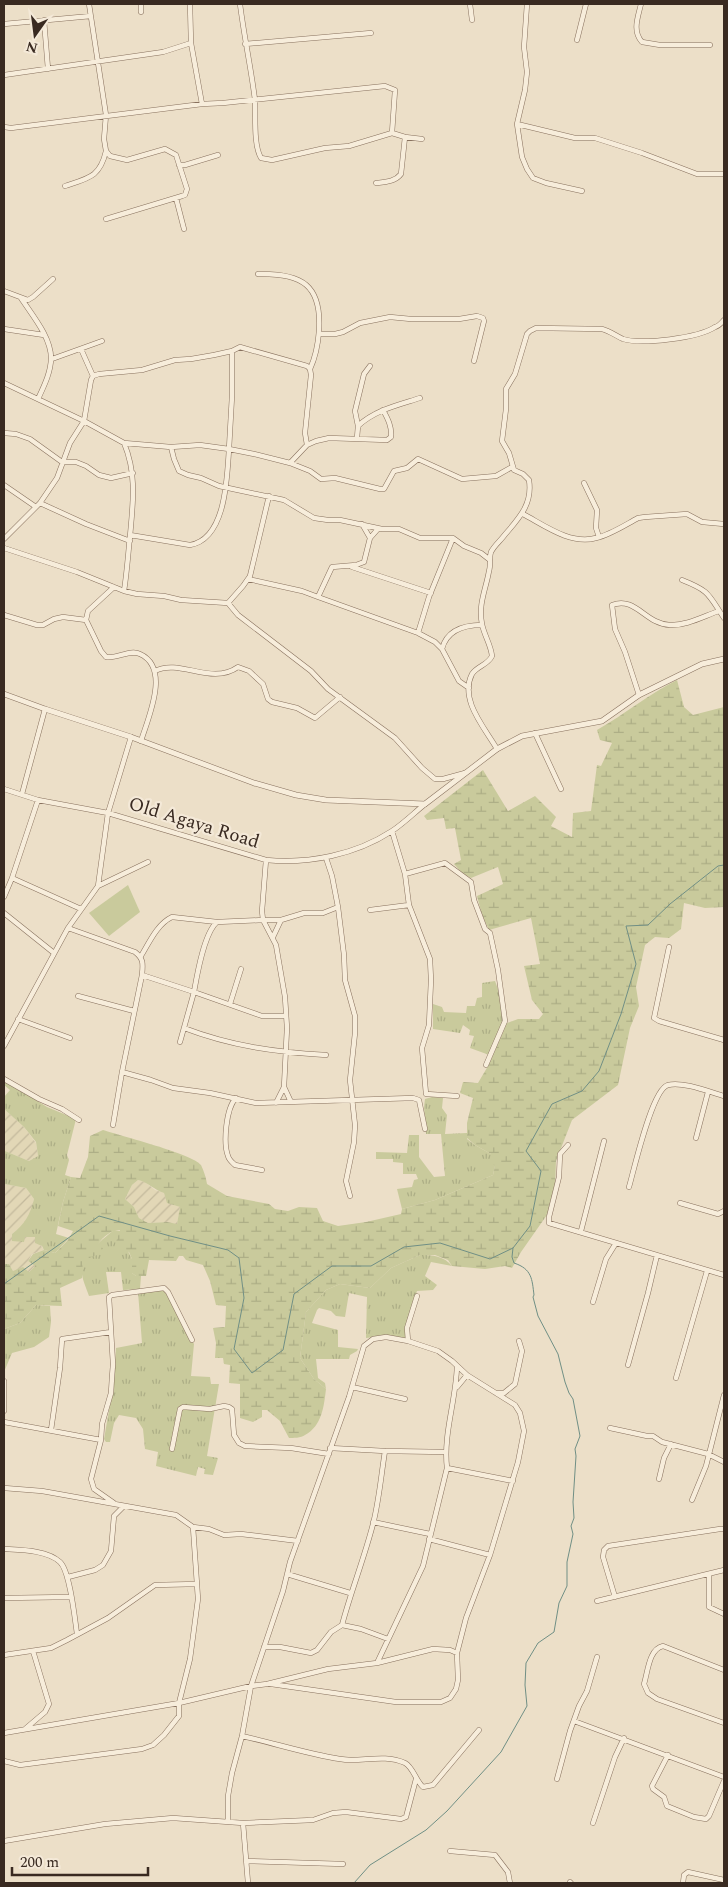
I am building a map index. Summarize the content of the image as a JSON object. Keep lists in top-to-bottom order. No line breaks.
{"streets":{"street":["Old Agaya Road"]},"scale_bar":"200 m","north":"bottom"}
